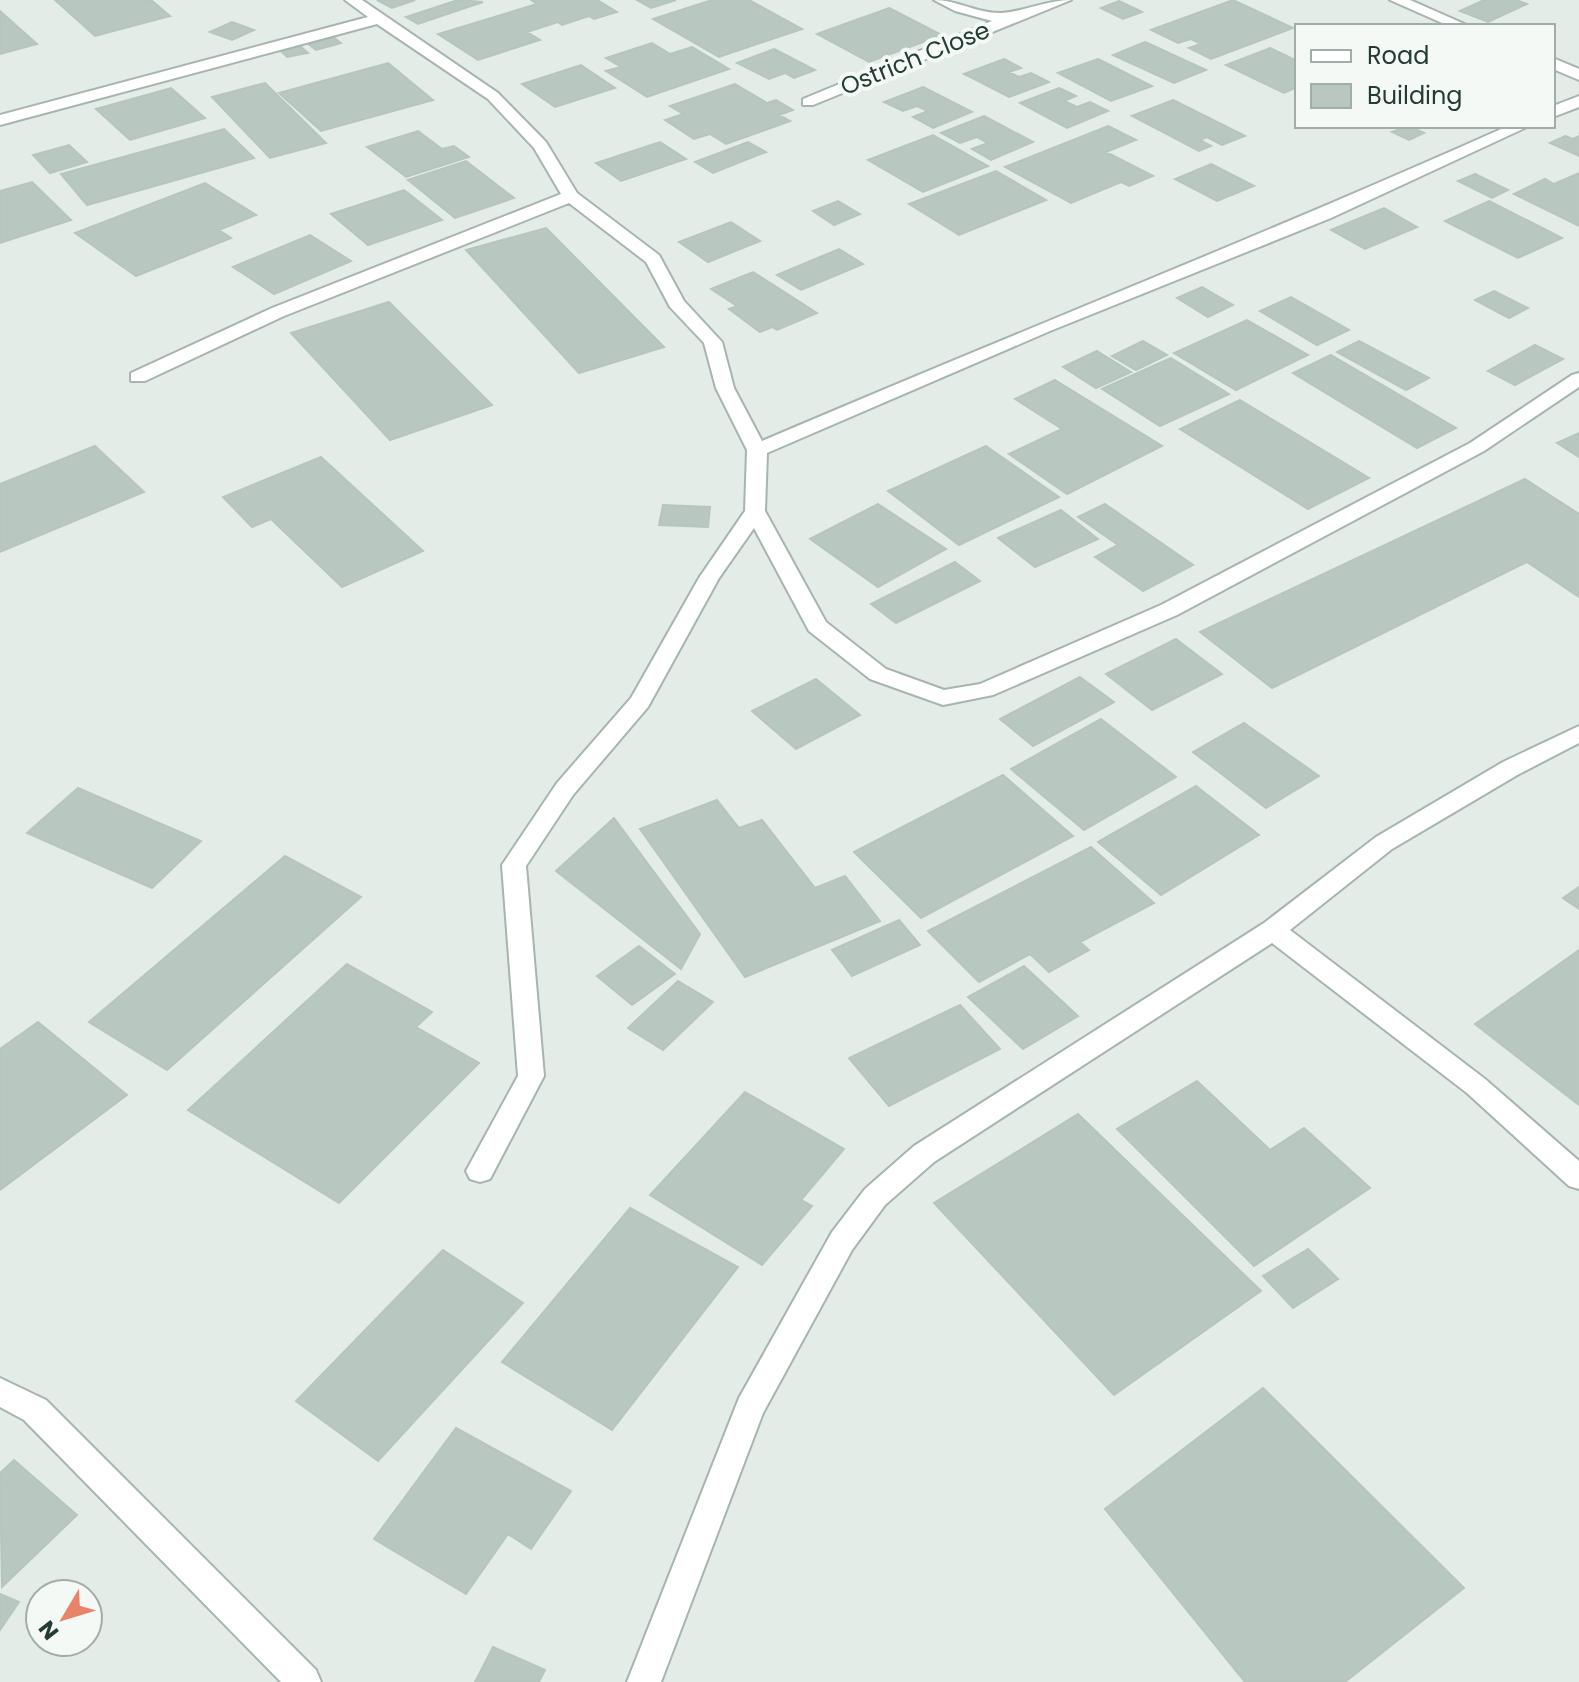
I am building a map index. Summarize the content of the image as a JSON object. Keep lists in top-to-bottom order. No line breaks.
{"streets":{"street":["Ostrich Close"]},"legend":["Road","Building"],"north":"bottom left"}
